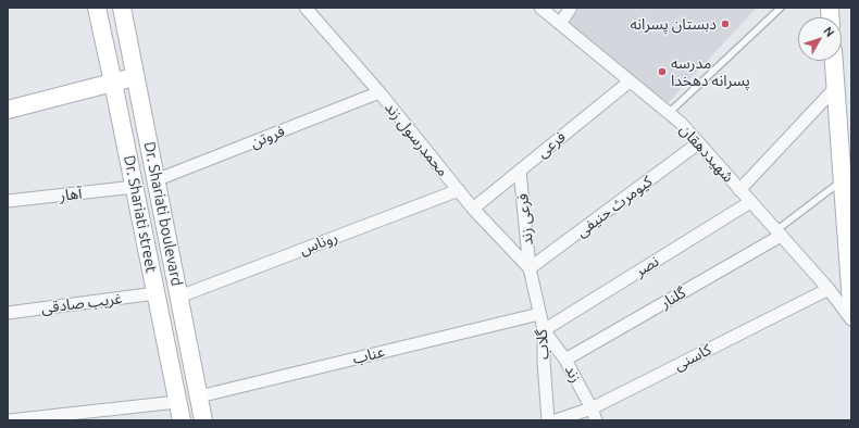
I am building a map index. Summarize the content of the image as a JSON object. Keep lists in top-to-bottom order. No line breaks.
{"streets":{"main road":["Dr. Shariati street","Dr. Shariati boulevard"],"street":["فروتن","محمدرسول زند","فرعی","شهیددهقان","آهار","کیومرث حنیفی","فرعی زند","روناس","نصر","گلنار","غریب صادقی","گلاب","عناب","کاسنی","زند"]},"crossings":[["فروتن","محمدرسول زند"],["فروتن","Dr. Shariati boulevard"],["محمدرسول زند","فرعی"],["محمدرسول زند","کیومرث حنیفی"],["محمدرسول زند","فرعی زند"],["محمدرسول زند","روناس"],["محمدرسول زند","گلاب"],["فرعی","شهیددهقان"],["فرعی","فرعی زند"],["شهیددهقان","کیومرث حنیفی"],["شهیددهقان","نصر"],["شهیددهقان","گلنار"],["شهیددهقان","کاسنی"],["آهار","Dr. Shariati street"],["کیومرث حنیفی","فرعی زند"],["کیومرث حنیفی","گلاب"],["Dr. Shariati street","غریب صادقی"],["Dr. Shariati boulevard","روناس"],["Dr. Shariati boulevard","عناب"],["فرعی زند","گلاب"],["نصر","گلاب"],["نصر","زند"],["گلنار","زند"],["گلاب","عناب"],["گلاب","زند"],["کاسنی","زند"]],"places":["دبستان پسرانه","مدرسه پسرانه دهخدا"],"north":"top right"}
